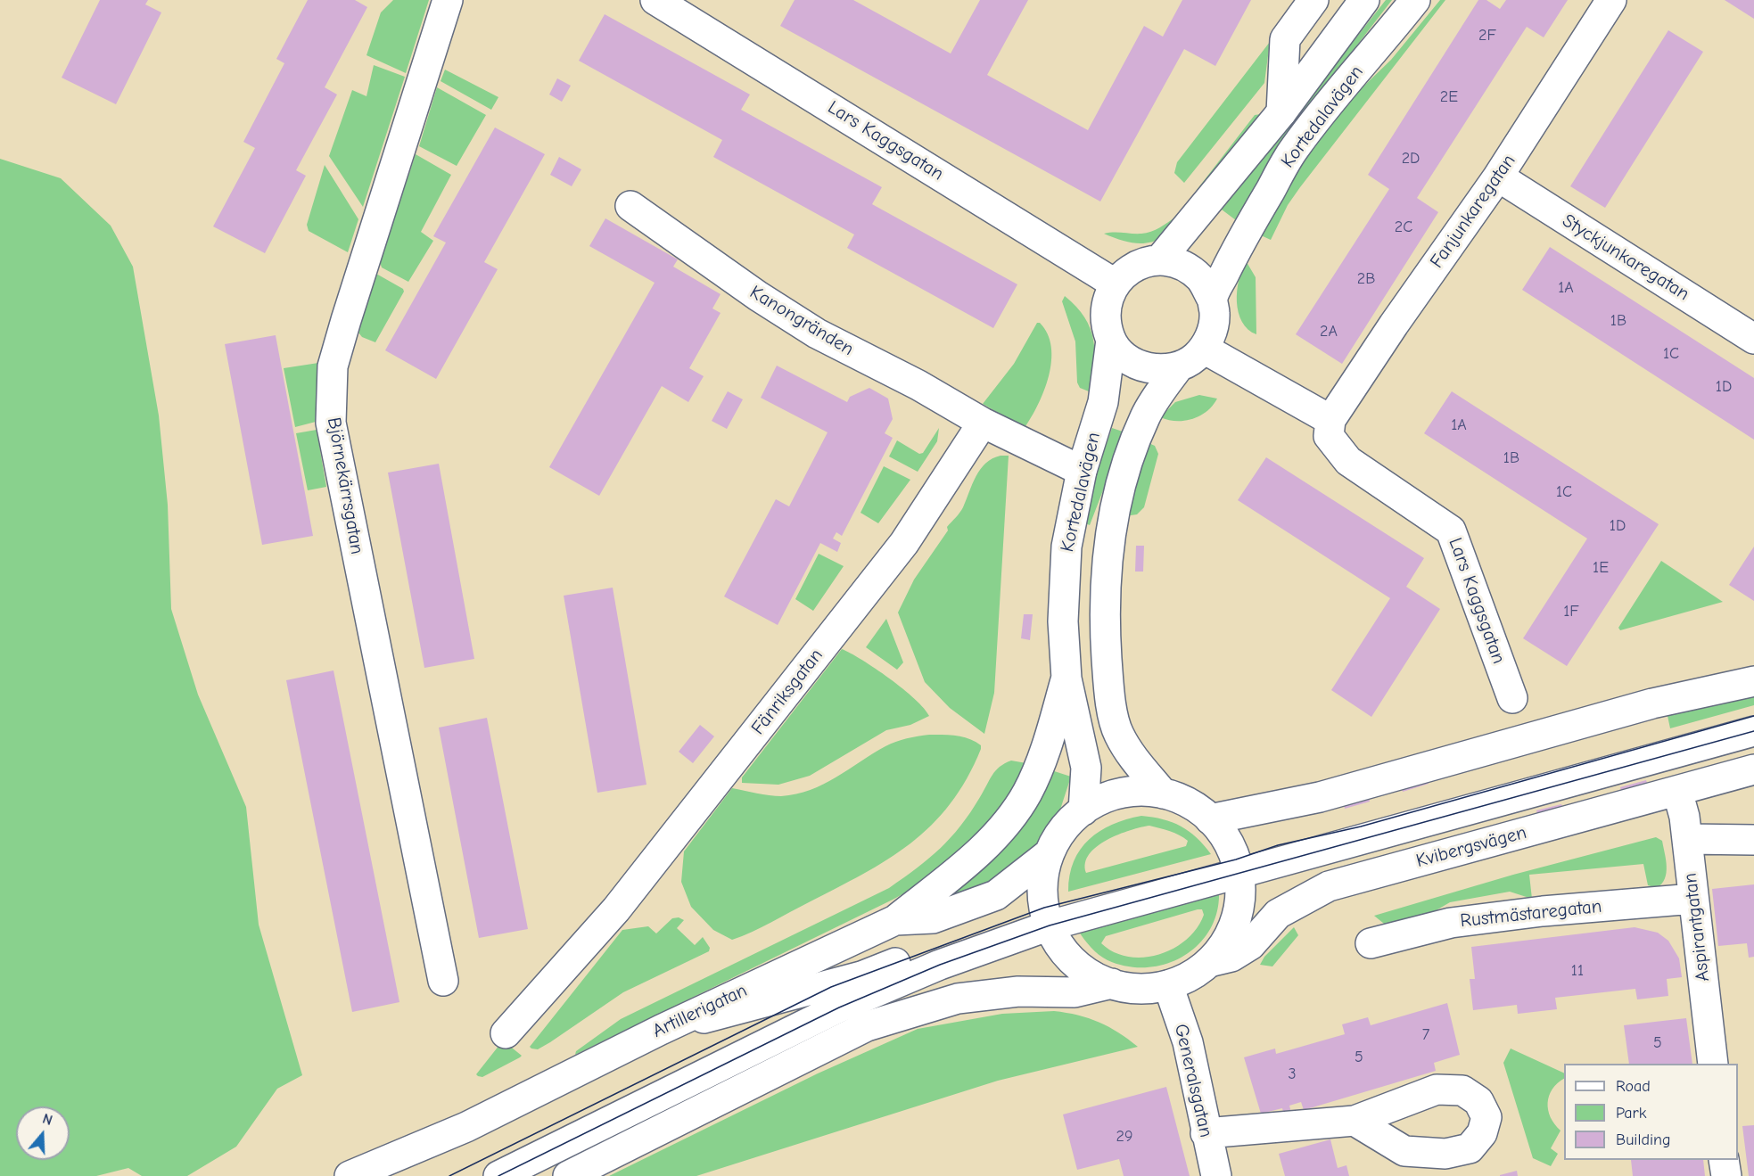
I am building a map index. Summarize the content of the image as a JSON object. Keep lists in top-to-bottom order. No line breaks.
{"streets":{"street":["Kortedalavägen","Lars Kaggsgatan","Fanjunkaregatan","Styckjunkaregatan","Kanongränden","Björnekärrsgatan","Fänriksgatan","Kvibergsvägen","Rustmästaregatan","Aspirantgatan","Artillerigatan","Generalsgatan"]},"crossings":[["Kortedalavägen","Lars Kaggsgatan"],["Kortedalavägen","Artillerigatan"],["Lars Kaggsgatan","Fanjunkaregatan"],["Fanjunkaregatan","Styckjunkaregatan"],["Kanongränden","Fänriksgatan"],["Kvibergsvägen","Aspirantgatan"],["Kvibergsvägen","Artillerigatan"],["Rustmästaregatan","Aspirantgatan"],["Artillerigatan","Generalsgatan"]],"house_numbers":["2F","2E","2D","2C","2B","1A","1B","2A","1C","1D","1A","1B","1C","1D","1E","1F","11","7","5","5","3","29"],"legend":["Road","Park","Building"],"north":"top"}
